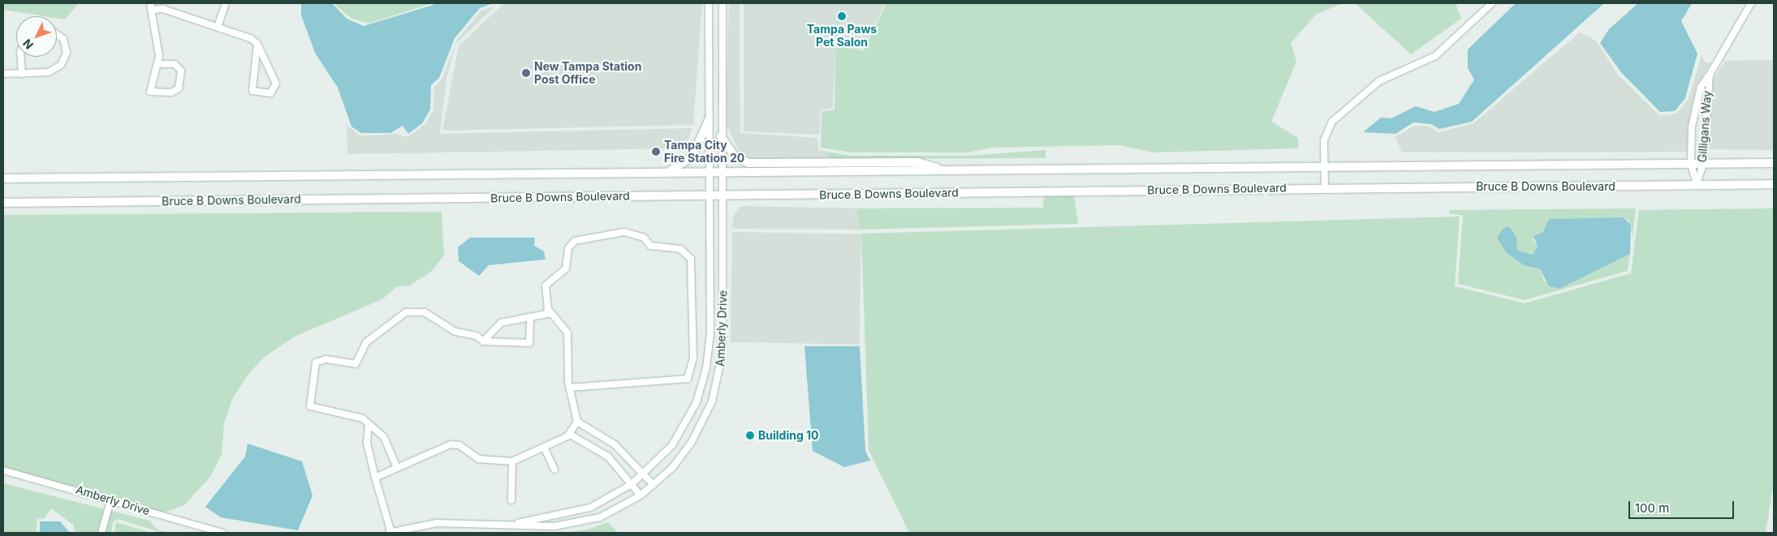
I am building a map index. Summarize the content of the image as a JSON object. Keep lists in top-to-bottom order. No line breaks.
{"streets":{"main road":["Bruce B Downs Boulevard"],"street":["Gilligans Way","Amberly Drive"]},"crossings":[["Gilligans Way","Bruce B Downs Boulevard"],["Bruce B Downs Boulevard","Amberly Drive"]],"places":["Tampa Paws Pet Salon","New Tampa Station Post Office","Tampa City Fire Station 20","Building 10"],"scale_bar":"100 m","north":"bottom left"}
